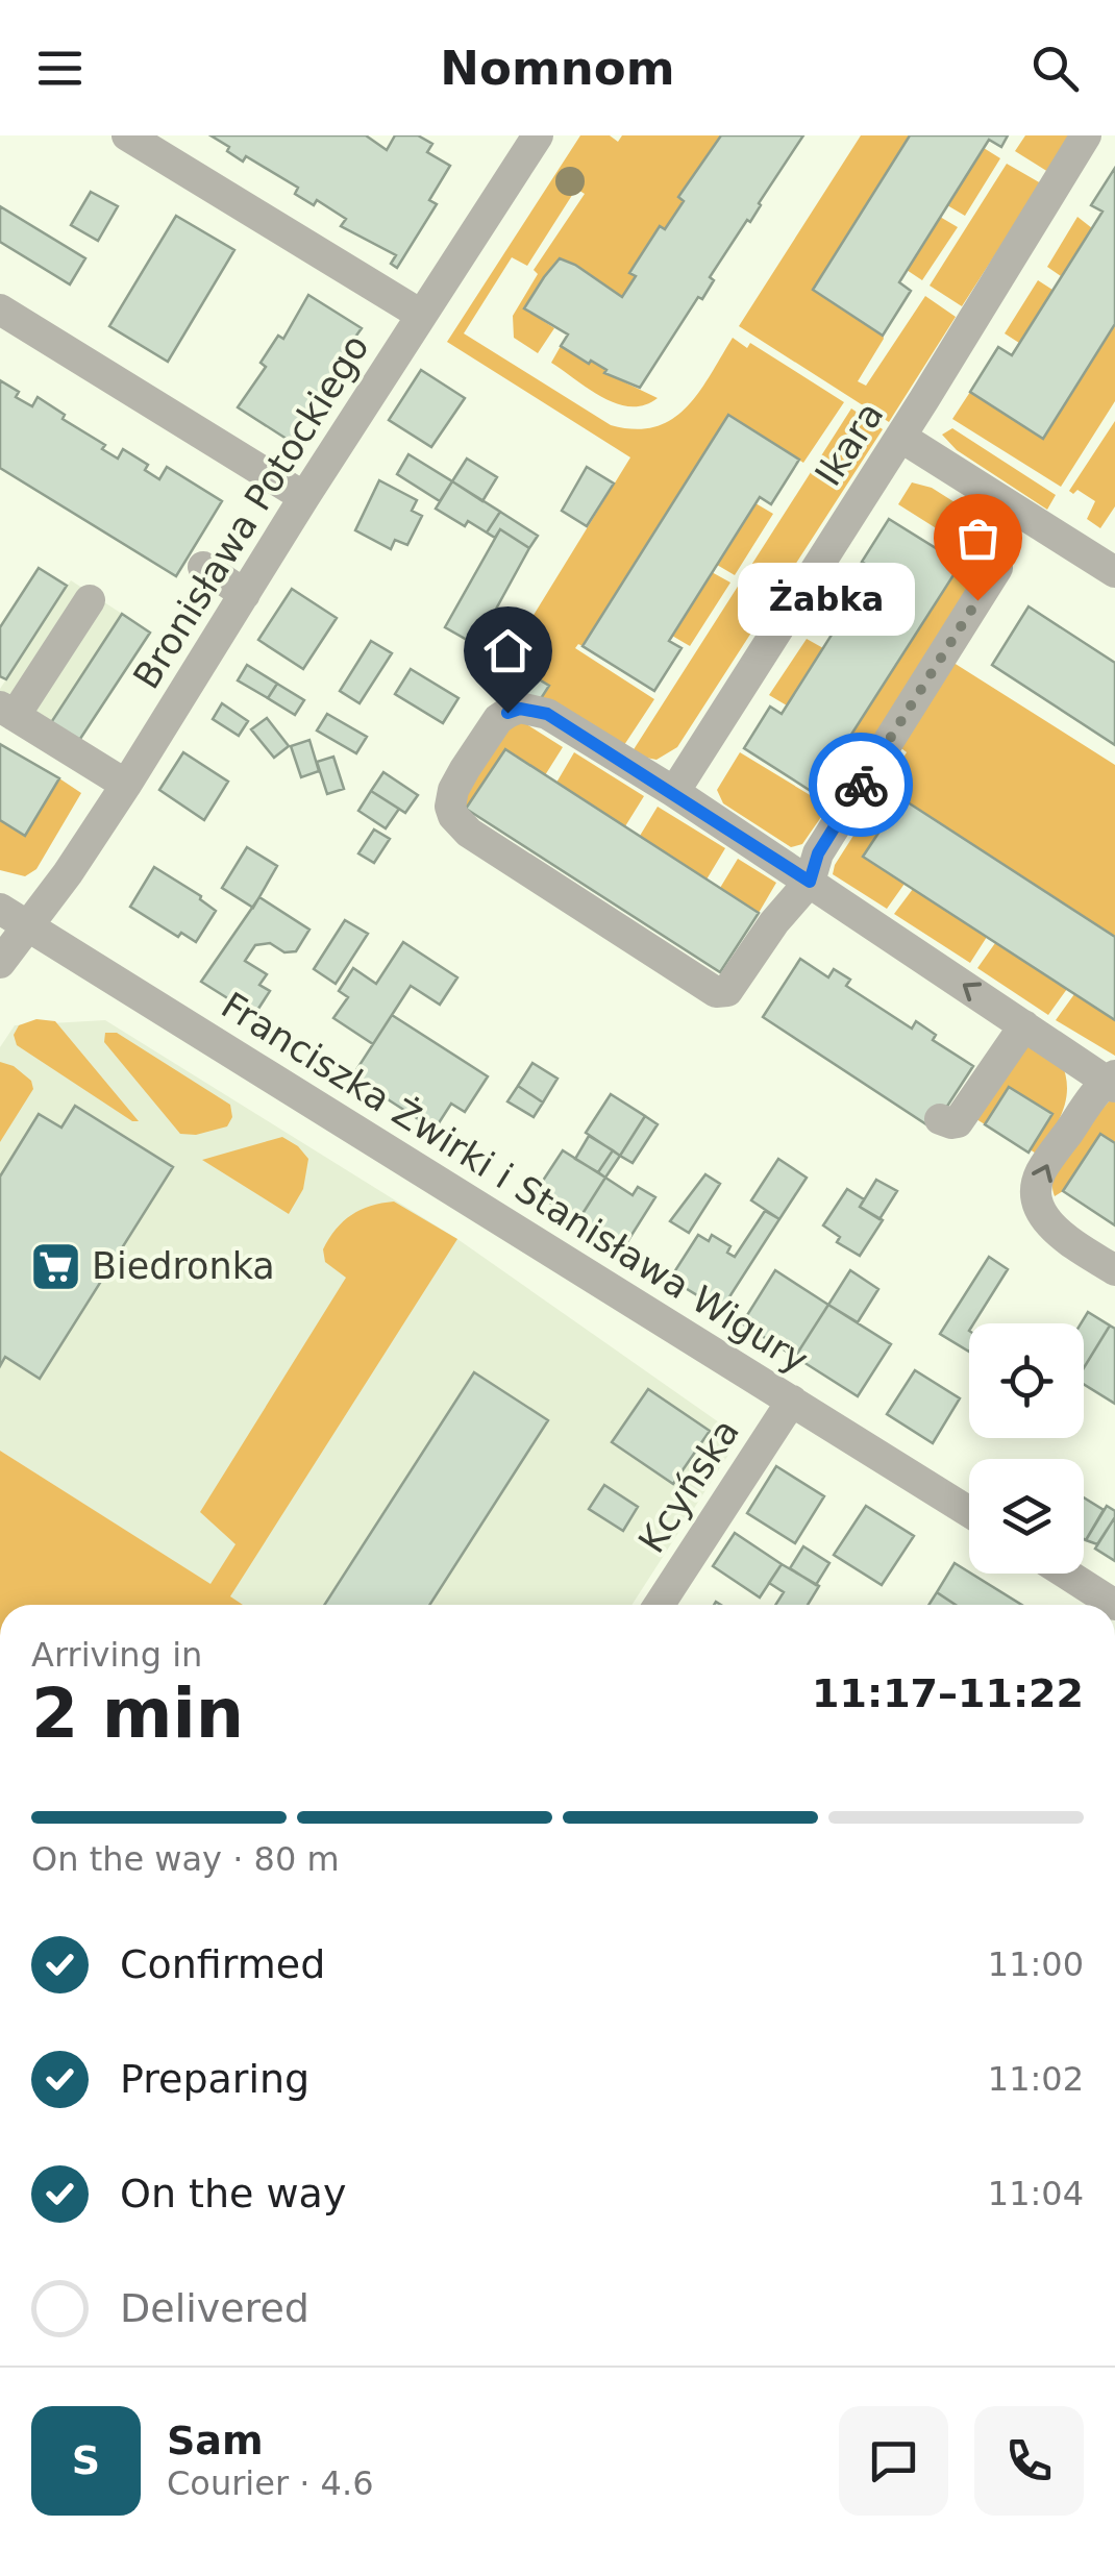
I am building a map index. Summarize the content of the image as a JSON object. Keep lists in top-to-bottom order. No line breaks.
{"streets":{"street":["Ikara","Bronisława Potockiego","Franciszka Żwirki i Stanisława Wigury","Kcyńska"]},"crossings":[["Bronisława Potockiego","Franciszka Żwirki i Stanisława Wigury"],["Franciszka Żwirki i Stanisława Wigury","Kcyńska"]],"places":{"other":["Żabka"],"supermarket":["Biedronka"]},"page":{"header":"Nomnom","bubble":"Żabka","heading":["2 min","Arriving in","11:17–11:22"],"panel":["Sam","Courier · 4.6"],"bar":"On the way · 80 m","list":[["Confirmed","11:00"],["Preparing","11:02"],["On the way","11:04"],"Delivered"],"round":"S"}}
